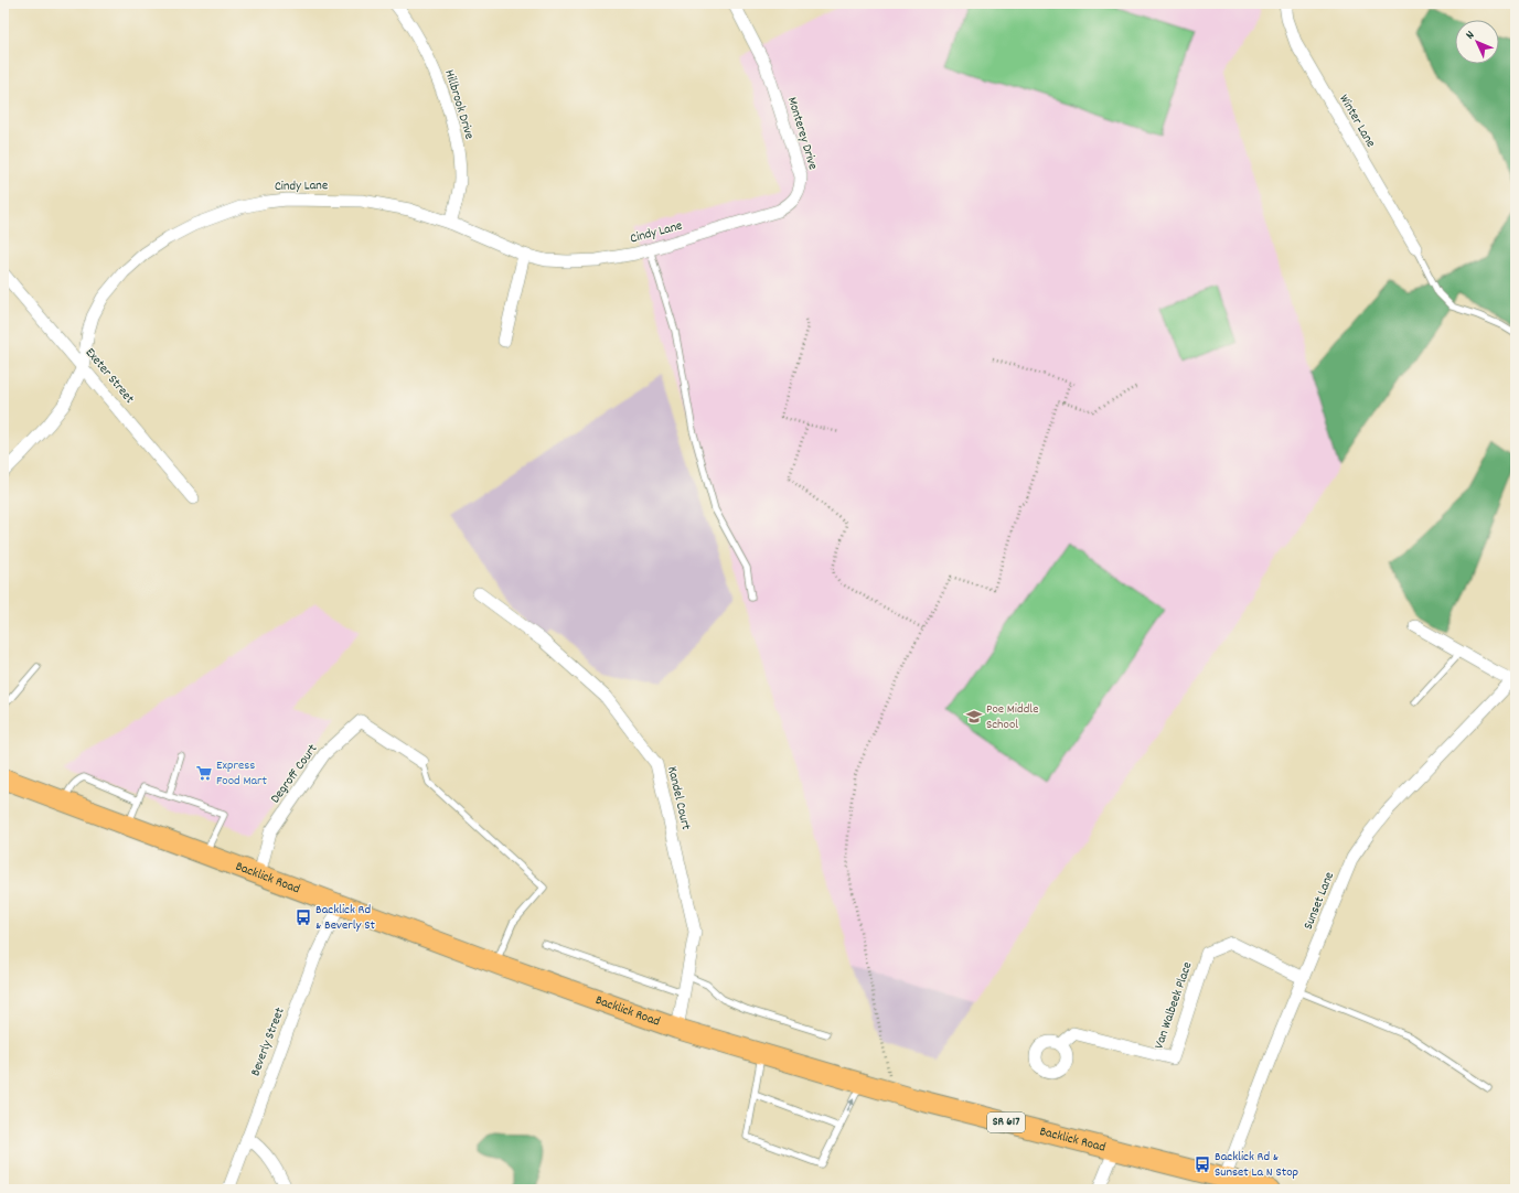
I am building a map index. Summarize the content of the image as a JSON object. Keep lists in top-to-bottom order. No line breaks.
{"streets":{"main road":["Backlick Road","SR 617"],"street":["Hillbrook Drive","Winter Lane","Monterey Drive","Cindy Lane","Exeter Street","Degroff Court","Kandel Court","Sunset Lane","Van Walbeek Place","Beverly Street"]},"crossings":[["Hillbrook Drive","Cindy Lane"],["Monterey Drive","Cindy Lane"],["Cindy Lane","Exeter Street"],["Degroff Court","Backlick Road"],["Kandel Court","Backlick Road"],["Backlick Road","Sunset Lane"],["Backlick Road","Beverly Street"],["Sunset Lane","Van Walbeek Place"]],"places":{"school or university":["Poe Middle School"],"supermarket":["Express Food Mart"],"bus stop":["Backlick Rd & Beverly St","Backlick Rd & Sunset La N Stop"]},"north":"top left"}
